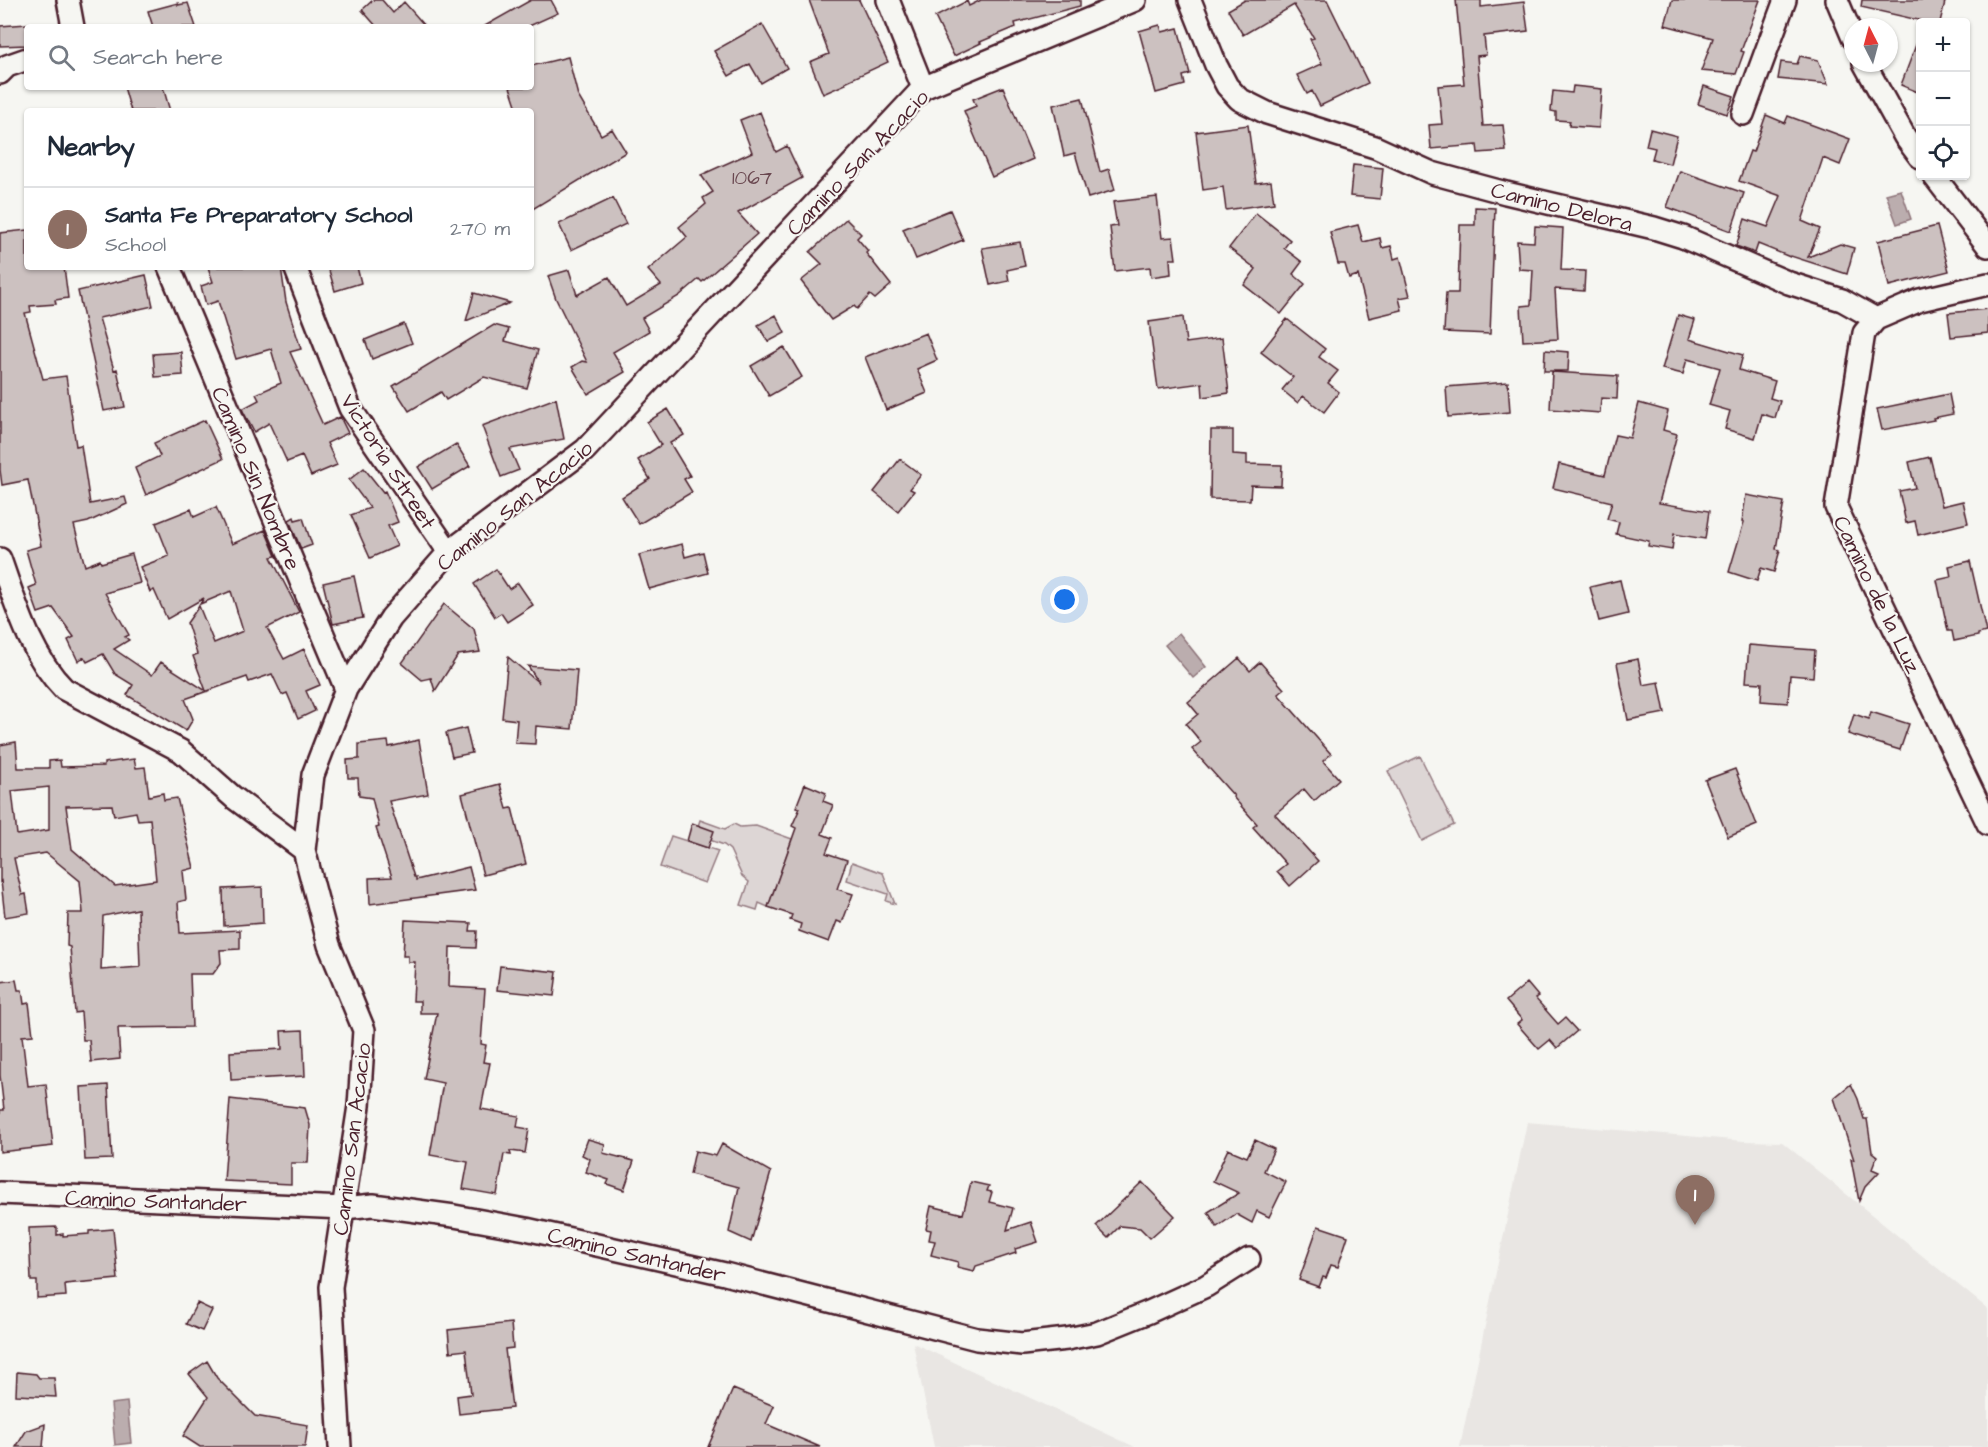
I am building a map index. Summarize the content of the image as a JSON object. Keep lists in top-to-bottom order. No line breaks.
{"streets":{"street":["Camino San Acacio","Camino Delora","Victoria Street","Camino Sin Nombre","Camino de la Luz","Camino Santander"]},"crossings":[["Camino San Acacio","Victoria Street"],["Camino San Acacio","Camino Sin Nombre"],["Camino San Acacio","Camino Santander"],["Camino Delora","Camino de la Luz"]],"house_numbers":["1067"],"north":"top","page":{"map_buttons":["+","−"],"search":"Search here","heading":"Nearby","list":[{"mark":"1","name":"Santa Fe Preparatory School","note":"School","value":"270 m"}],"pins":"1"}}
